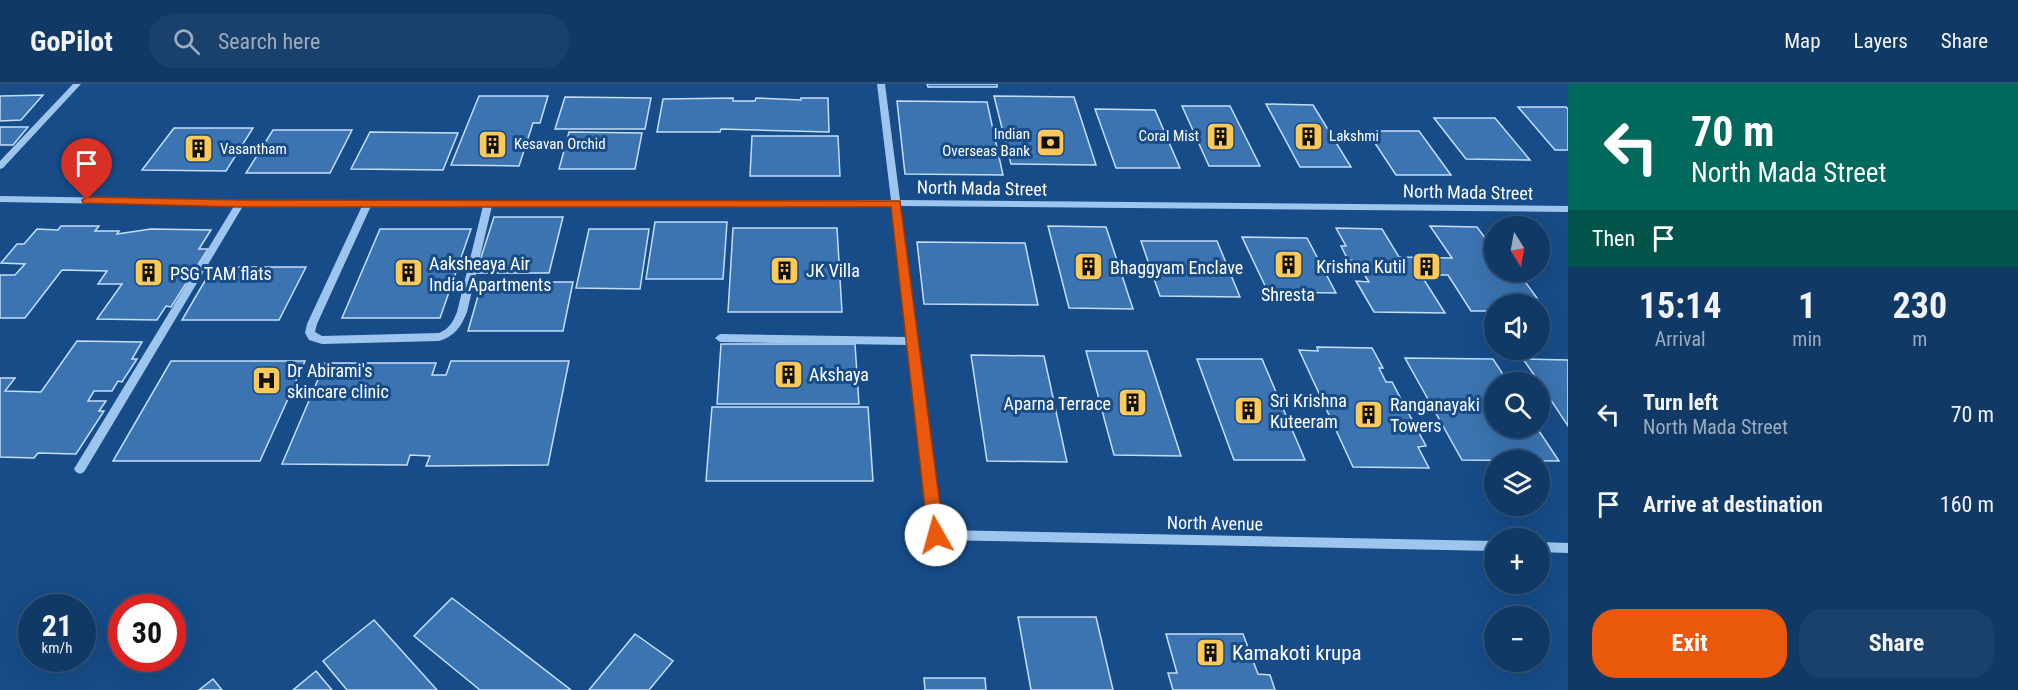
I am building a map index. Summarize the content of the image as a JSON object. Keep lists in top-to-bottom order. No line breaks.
{"streets":{"street":["North Mada Street","North Avenue"]},"places":{"building":["Coral Mist","Lakshmi","Kesavan Orchid","Vasantham","Shresta","Krishna Kutil","Bhaggyam Enclave","JK Villa","PSG TAM flats","Aaksheaya Air India Apartments","Akshaya","Aparna Terrace","Sri Krishna Kuteeram","Ranganayaki Towers","Kamakoti krupa"],"bank":["Indian Overseas Bank"],"hospital":["Dr Abirami's skincare clinic"]},"north":"bottom","page":{"header":"GoPilot","search":"Search here","nav":["Map","Layers","Share"],"turn":["70 m","North Mada Street"],"then":"Then","map_buttons":["+","−"],"eta":["15:14","Arrival","1","min","230","m"],"list":[{"name":"Turn left","note":"North Mada Street","value":"70 m"},{"name":"Arrive at destination","value":"160 m"}],"speed":"21 km/h","limit":"30","buttons":["Exit","Share"]}}
